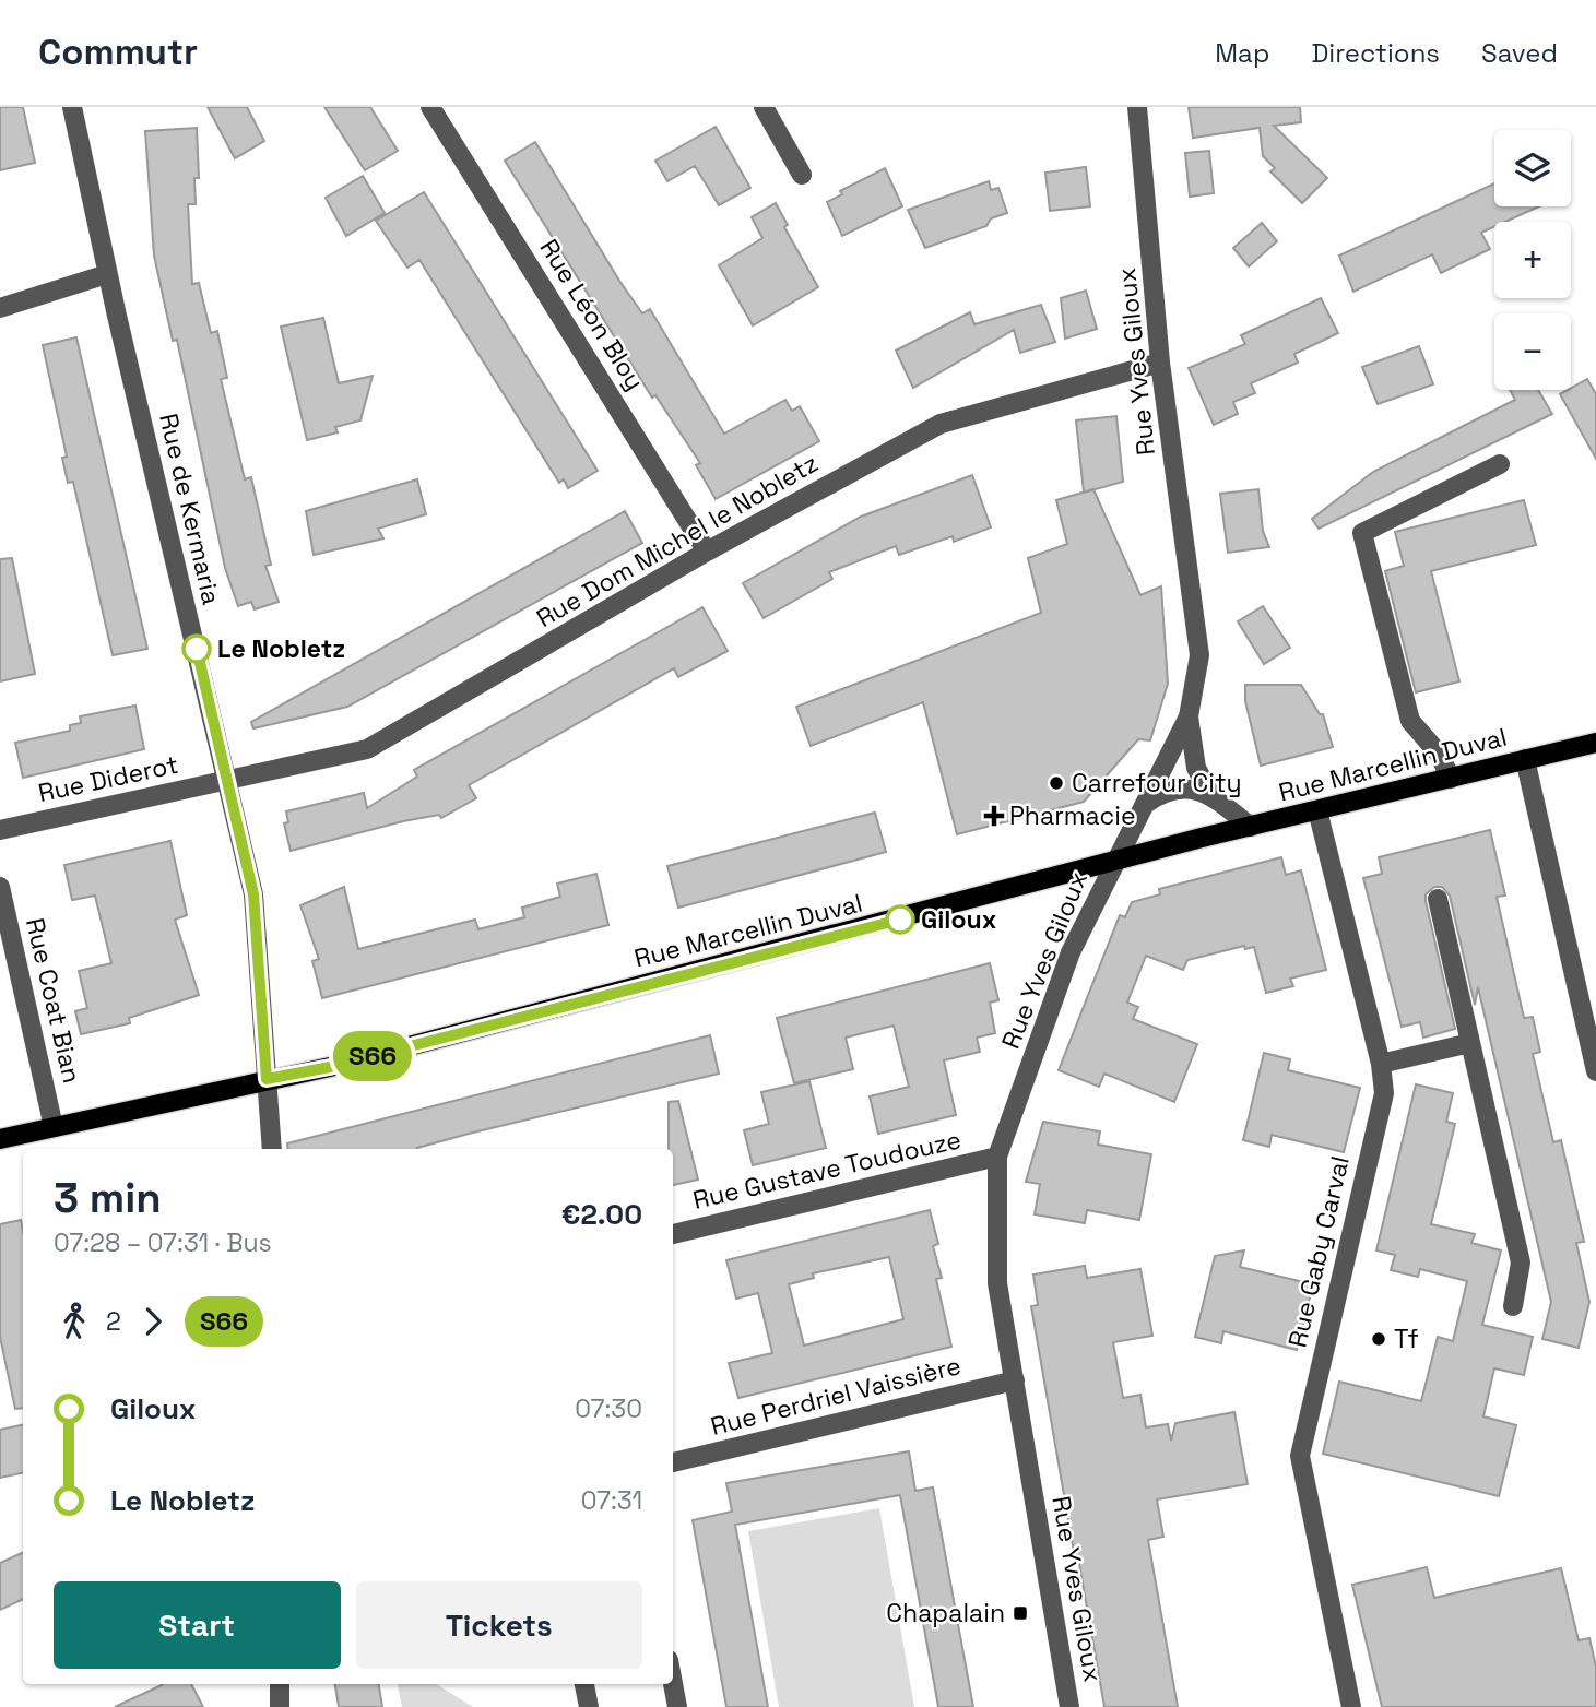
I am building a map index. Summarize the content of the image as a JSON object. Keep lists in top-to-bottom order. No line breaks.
{"streets":{"main road":["Rue Marcellin Duval"],"street":["Rue Léon Bloy","Rue Yves Giloux","Rue de Kermaria","Rue Dom Michel le Nobletz","Rue Diderot","Rue Coat Bian","Rue Gustave Toudouze","Rue Gaby Carval","Rue Perdriel Vaissière"]},"crossings":[["Rue Léon Bloy","Rue Dom Michel le Nobletz"],["Rue Yves Giloux","Rue Dom Michel le Nobletz"],["Rue Yves Giloux","Rue Marcellin Duval"],["Rue Yves Giloux","Rue Gustave Toudouze"],["Rue Yves Giloux","Rue Perdriel Vaissière"],["Rue de Kermaria","Rue Dom Michel le Nobletz"],["Rue de Kermaria","Rue Marcellin Duval"],["Rue de Kermaria","Rue Diderot"],["Rue Dom Michel le Nobletz","Rue Diderot"],["Rue Marcellin Duval","Rue Coat Bian"],["Rue Marcellin Duval","Rue Gaby Carval"]],"places":{"other":["Le Nobletz","Carrefour City","Giloux","Tf"],"health":["Pharmacie"],"transit":["Chapalain"]},"lines":["bus line S66"],"page":{"header":"Commutr","nav":["Map","Directions","Saved"],"on_map":"S66","map_buttons":["+","−"],"heading":["3 min","07:28 – 07:31 · Bus","€2.00"],"legs":["2","S66"],"list":[{"name":"Giloux","value":"07:30"},{"name":"Le Nobletz","value":"07:31"}],"buttons":["Start","Tickets"]}}
